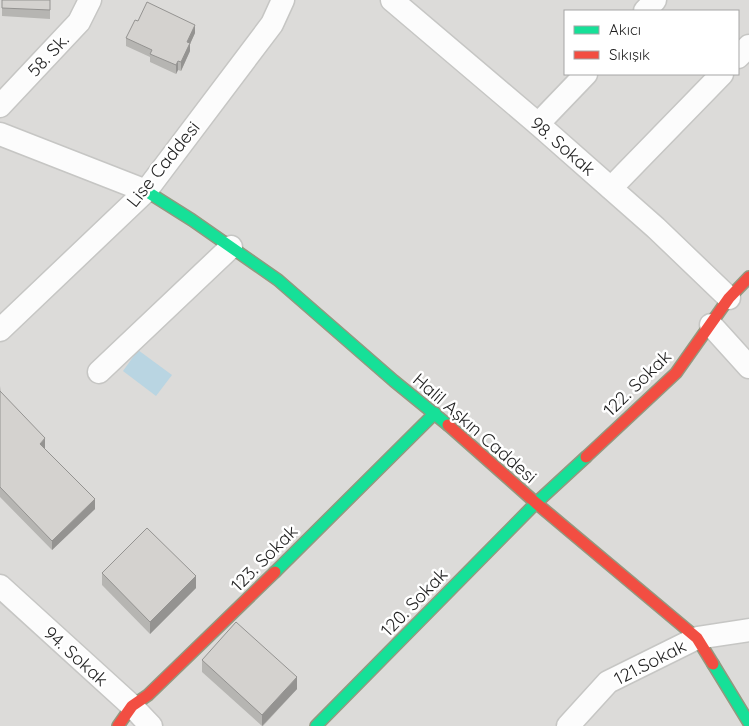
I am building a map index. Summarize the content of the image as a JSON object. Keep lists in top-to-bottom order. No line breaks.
{"streets":{"street":["58. Sk.","98. Sokak","Lise Caddesi","122. Sokak","Halil Aşkın Caddesi","123. Sokak","120. Sokak","94. Sokak","121.Sokak"]},"crossings":[["98. Sokak","122. Sokak"],["Lise Caddesi","Halil Aşkın Caddesi"],["122. Sokak","Halil Aşkın Caddesi"],["122. Sokak","120. Sokak"],["Halil Aşkın Caddesi","123. Sokak"],["Halil Aşkın Caddesi","120. Sokak"],["Halil Aşkın Caddesi","121.Sokak"],["123. Sokak","94. Sokak"]],"legend":["Akıcı","Sıkışık"]}
